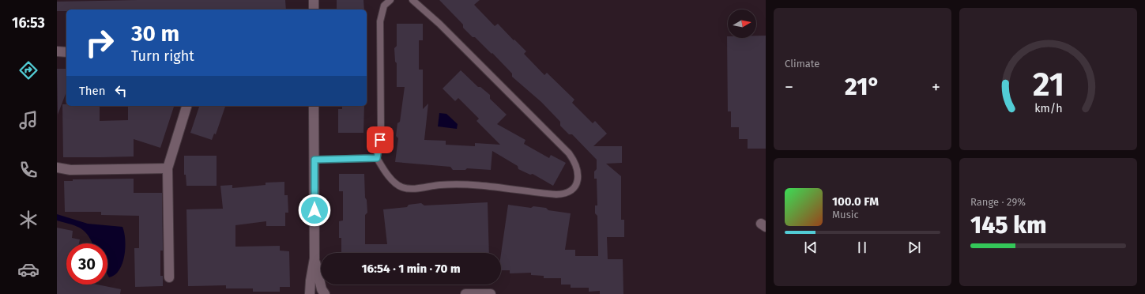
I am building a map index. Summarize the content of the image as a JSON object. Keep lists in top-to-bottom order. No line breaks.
{"north":"right","page":{"tabs":"16:53","tile":["Climate",["Range · 29%","145 km"]],"turn":["30 m","Turn right"],"heat":["−","21°","+"],"then":"Then","song":["100.0 FM","Music"],"limit":"30","trip":"16:54 · 1 min · 70 m","gauge":["21","km/h"]}}
